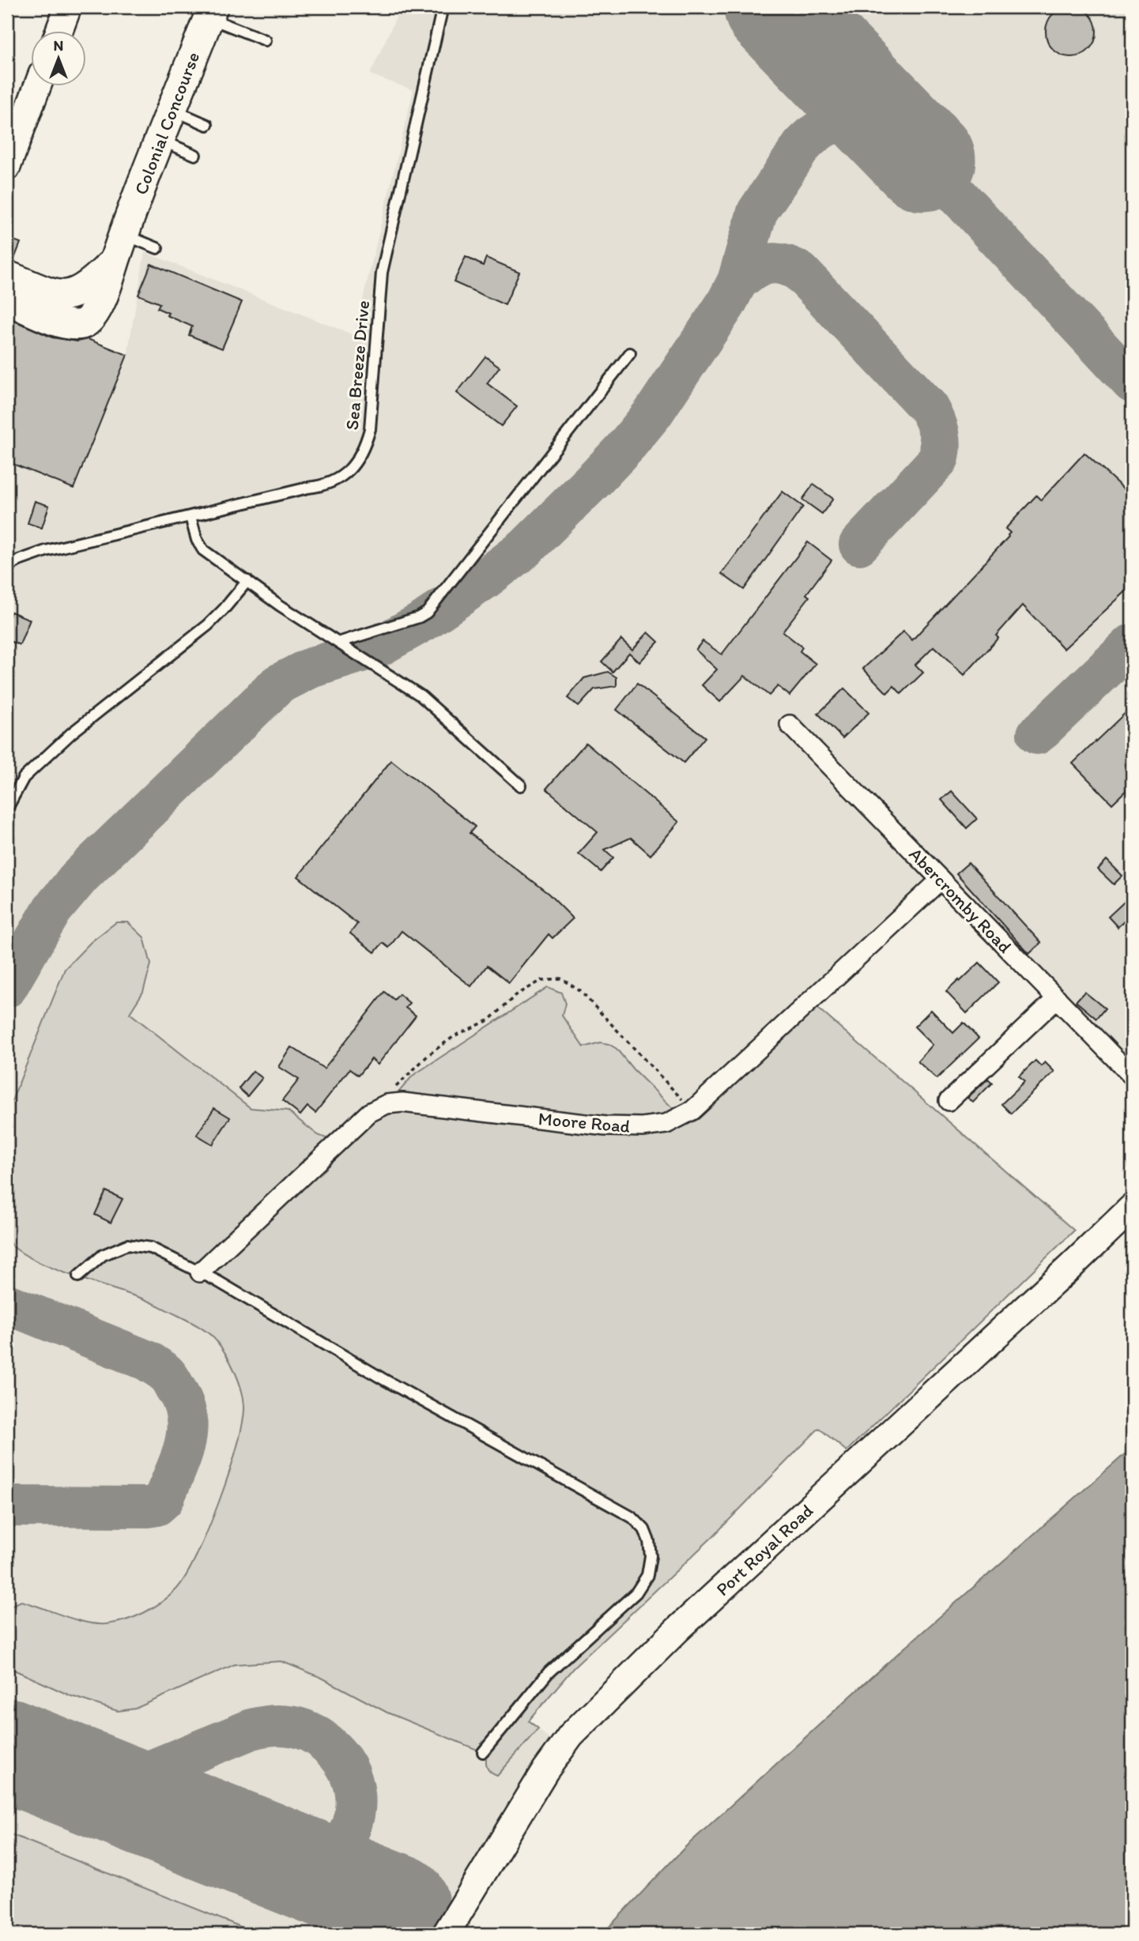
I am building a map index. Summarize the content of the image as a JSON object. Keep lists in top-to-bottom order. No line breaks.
{"streets":{"main road":["Colonial Concourse","Port Royal Road"],"street":["Abercromby Road","Moore Road"],"lane":["Sea Breeze Drive"]},"crossings":[["Abercromby Road","Moore Road"]],"north":"top"}
